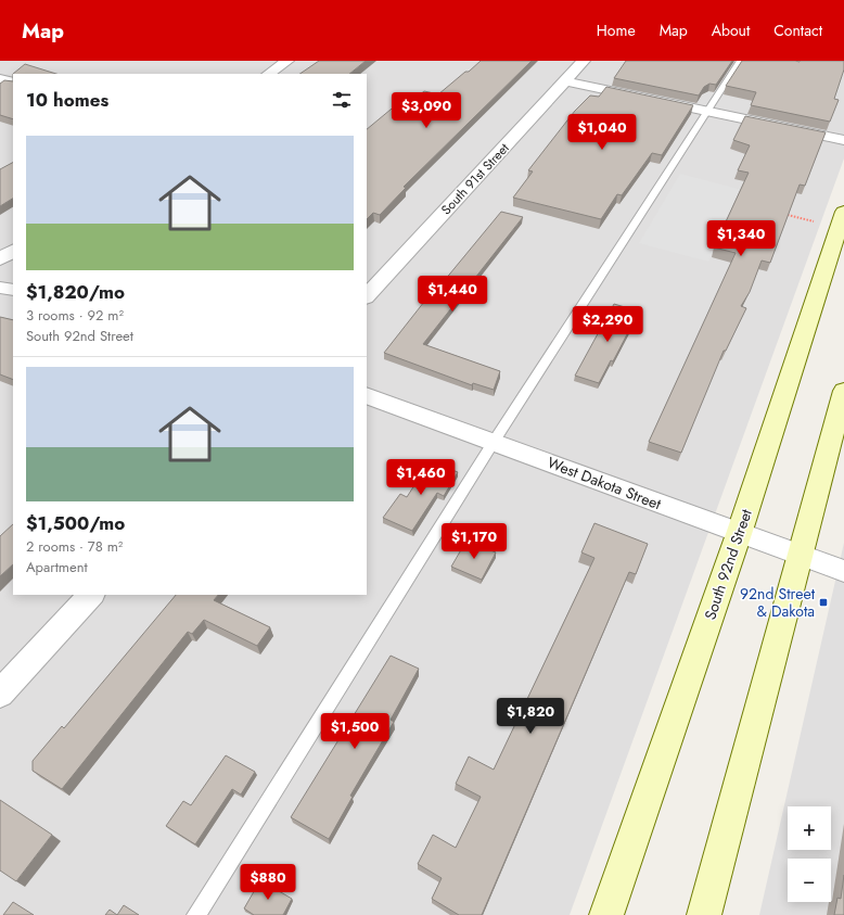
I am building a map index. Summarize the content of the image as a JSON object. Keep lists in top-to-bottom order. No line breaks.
{"streets":{"street":["South 91st Street","West Dakota Street","South 92nd Street"]},"crossings":[["West Dakota Street","South 92nd Street"]],"places":{"transit":["92nd Street & Dakota"]},"page":{"header":"Map","nav":["Home","Map","About","Contact"],"heading":"10 homes","price":["$3,090","$1,040","$1,340","$1,440","$2,290","$1,460","$1,170","$1,820","$1,500","$880"],"list":[{"name":"$1,820/mo","note":"3 rooms · 92 m² · South 92nd Street"},{"name":"$1,500/mo","note":"2 rooms · 78 m² · Apartment"}],"map_buttons":["+","−"]}}
